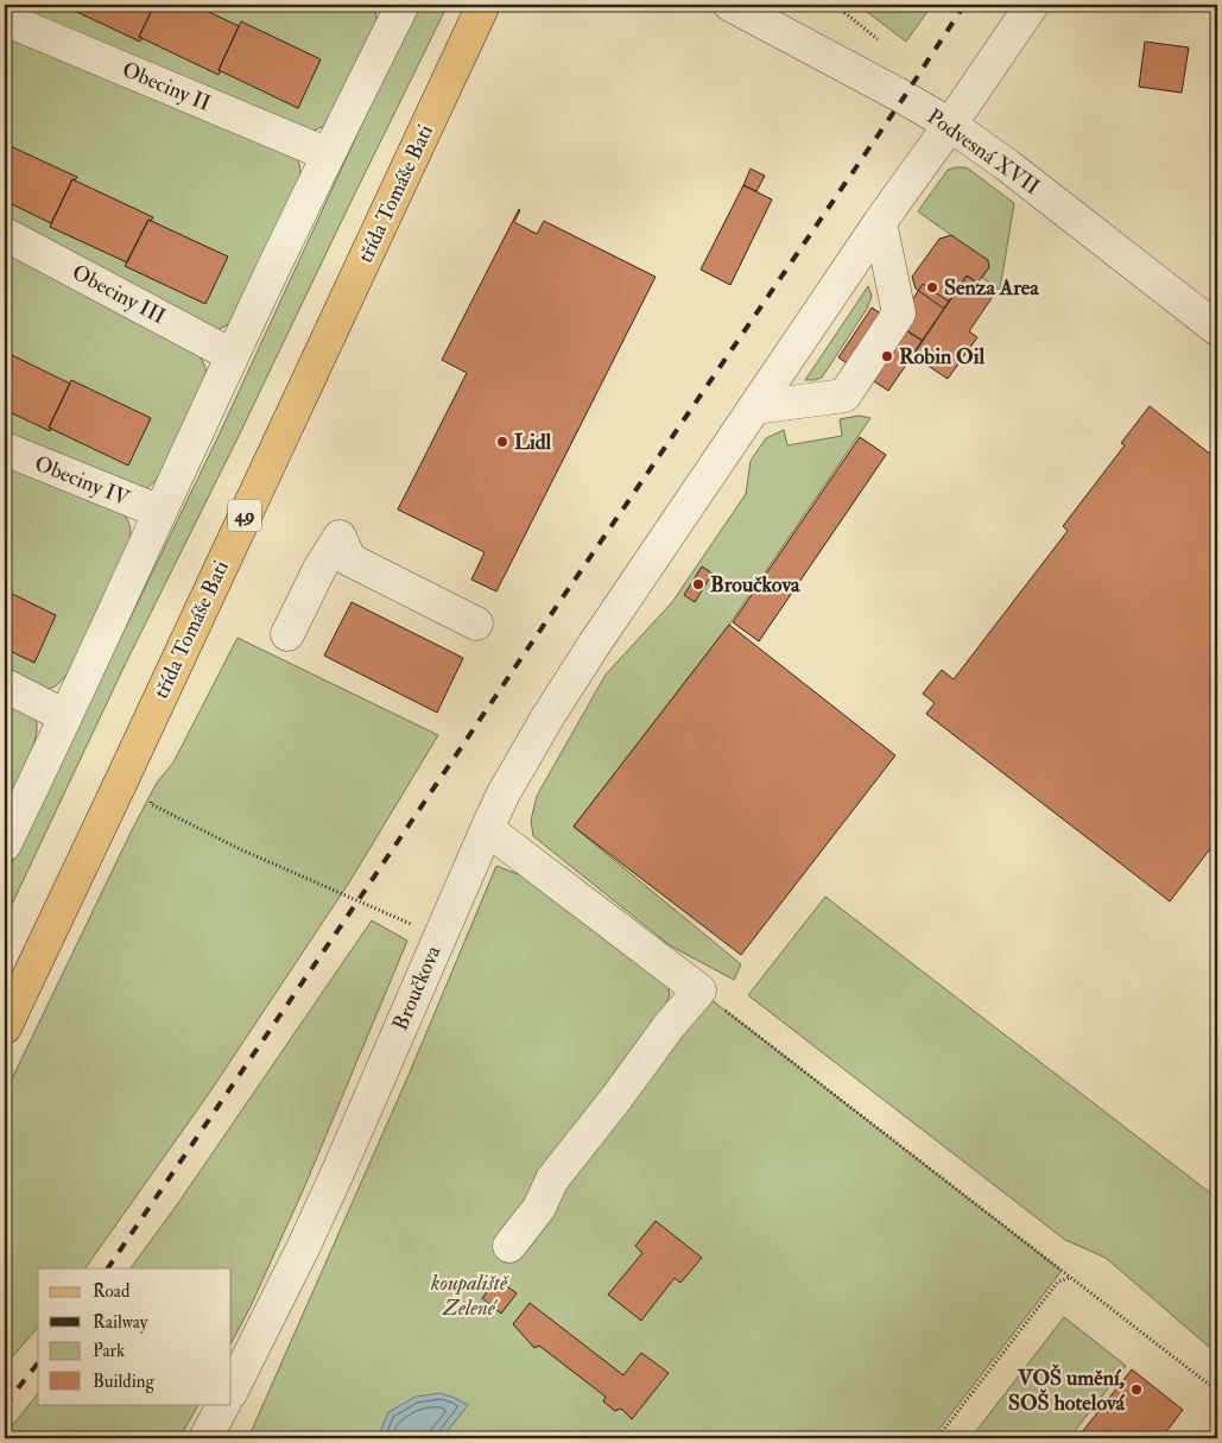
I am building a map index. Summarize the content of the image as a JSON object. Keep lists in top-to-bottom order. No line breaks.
{"streets":{"main road":["třída Tomáše Bati","49"],"street":["Obeciny II","Podvesná XVII","Obeciny III","Obeciny IV","Broučkova"]},"crossings":[["Podvesná XVII","Broučkova"]],"parks":["koupaliště Zelené"],"places":["Senza Area","Robin Oil","Lidl","Broučkova","VOŠ umění, SOŠ hotelová"],"legend":["Road","Railway","Park","Building"]}
